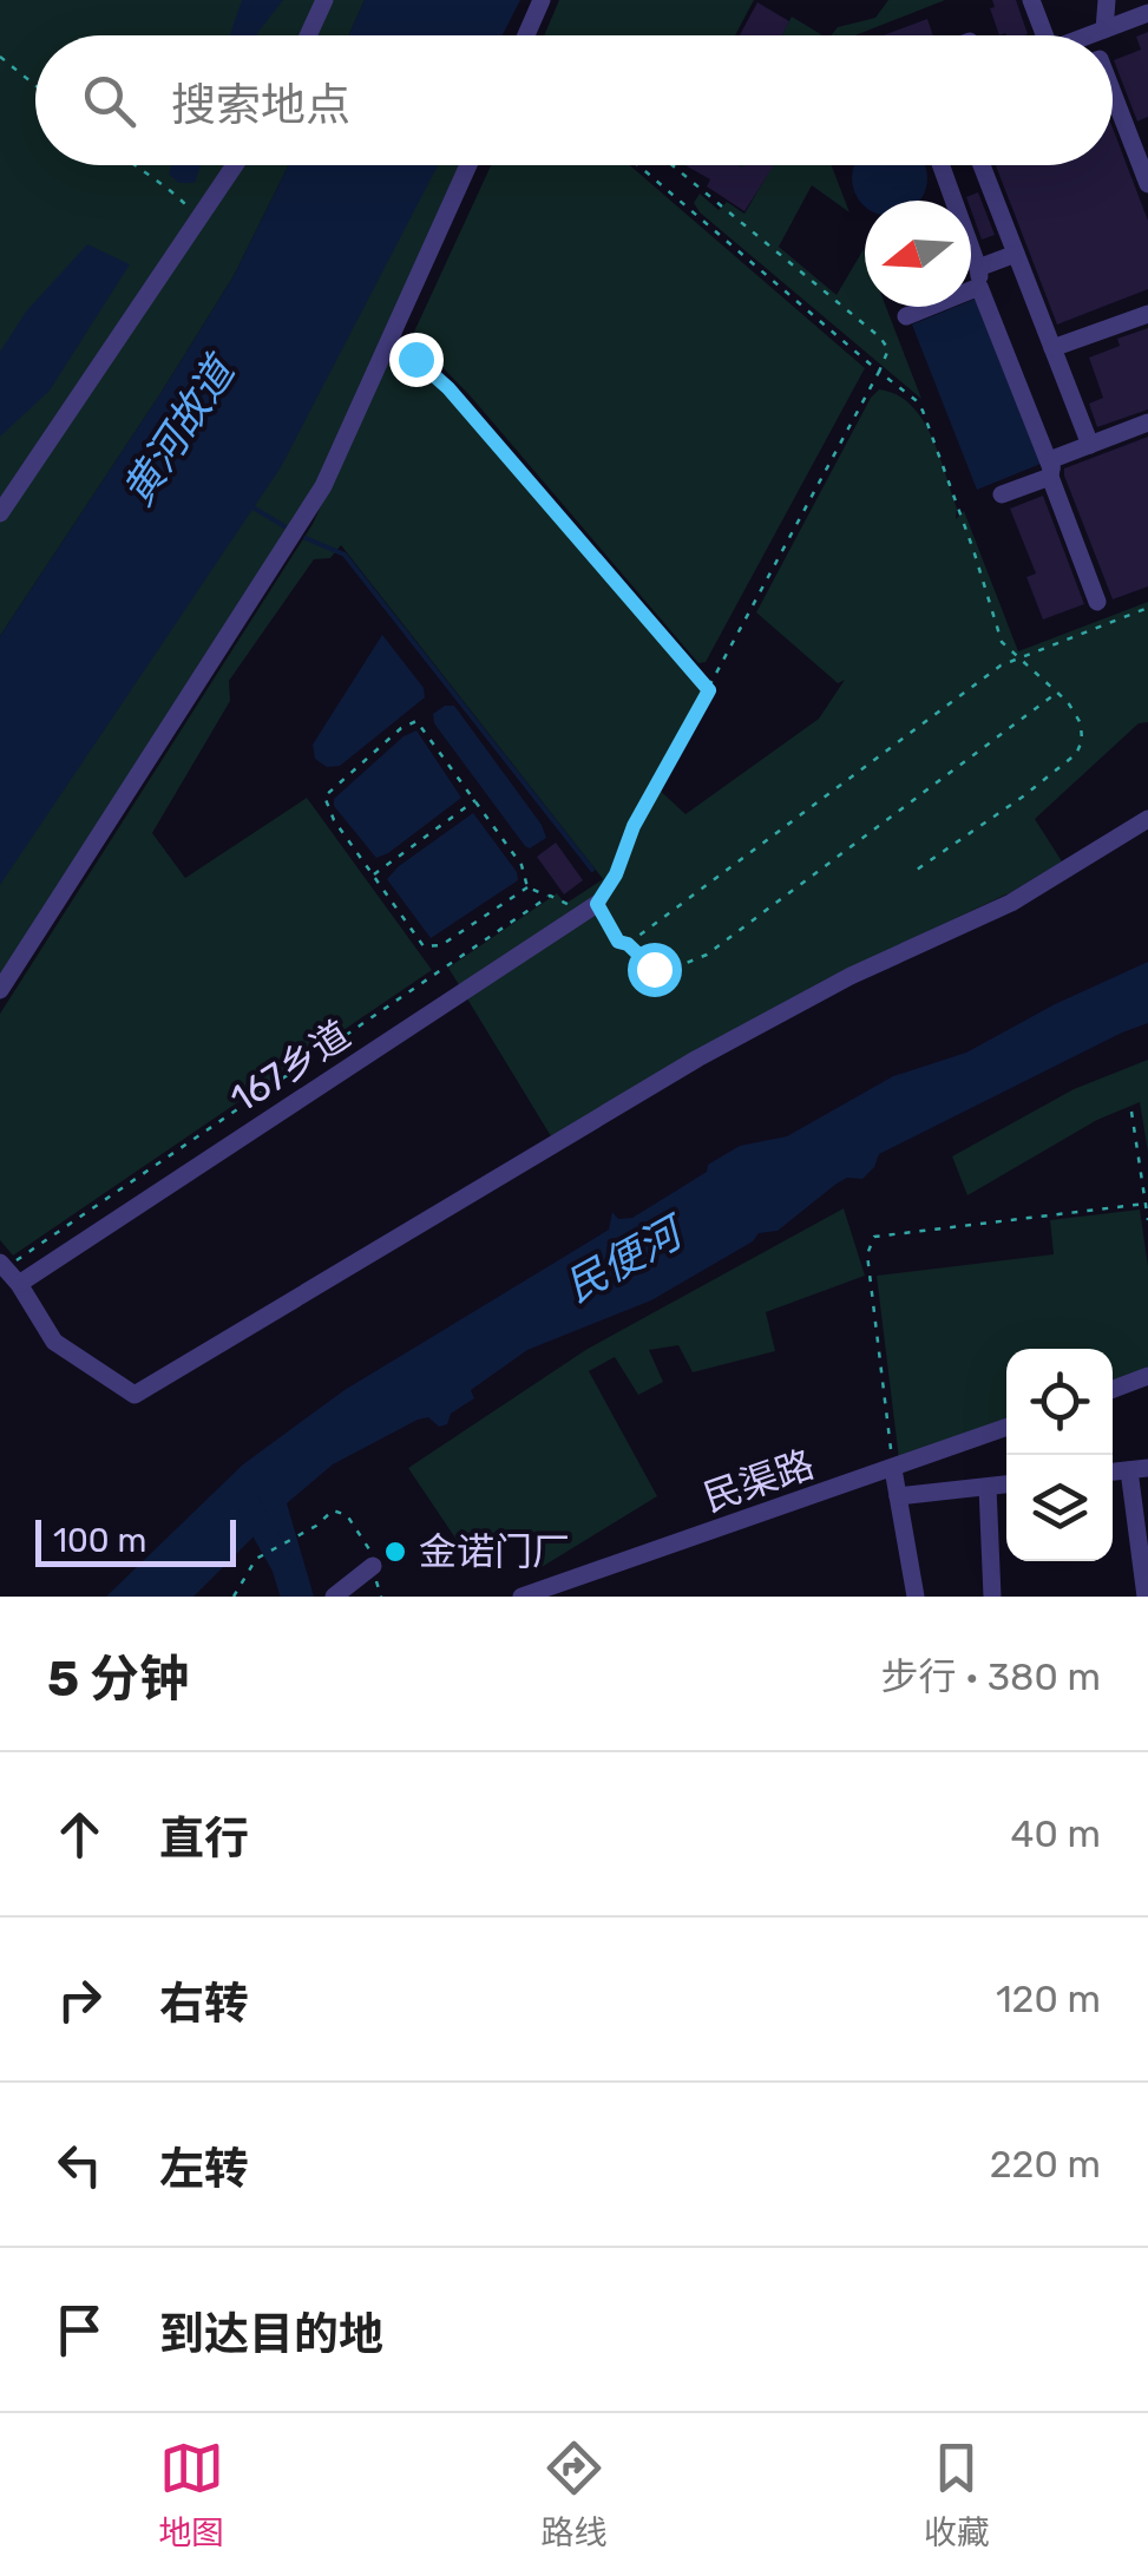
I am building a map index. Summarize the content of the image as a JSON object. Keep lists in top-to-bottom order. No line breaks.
{"streets":{"street":["167乡道","民渠路"]},"water":["黄河故道","民便河"],"places":["金诺门厂"],"scale_bar":"100 m","north":"left","page":{"search":"搜索地点","scale":"100 m","heading":["5 分钟","步行 · 380 m"],"list":[["直行","40 m"],["右转","120 m"],["左转","220 m"],"到达目的地"],"nav":["地图","路线","收藏"]}}
